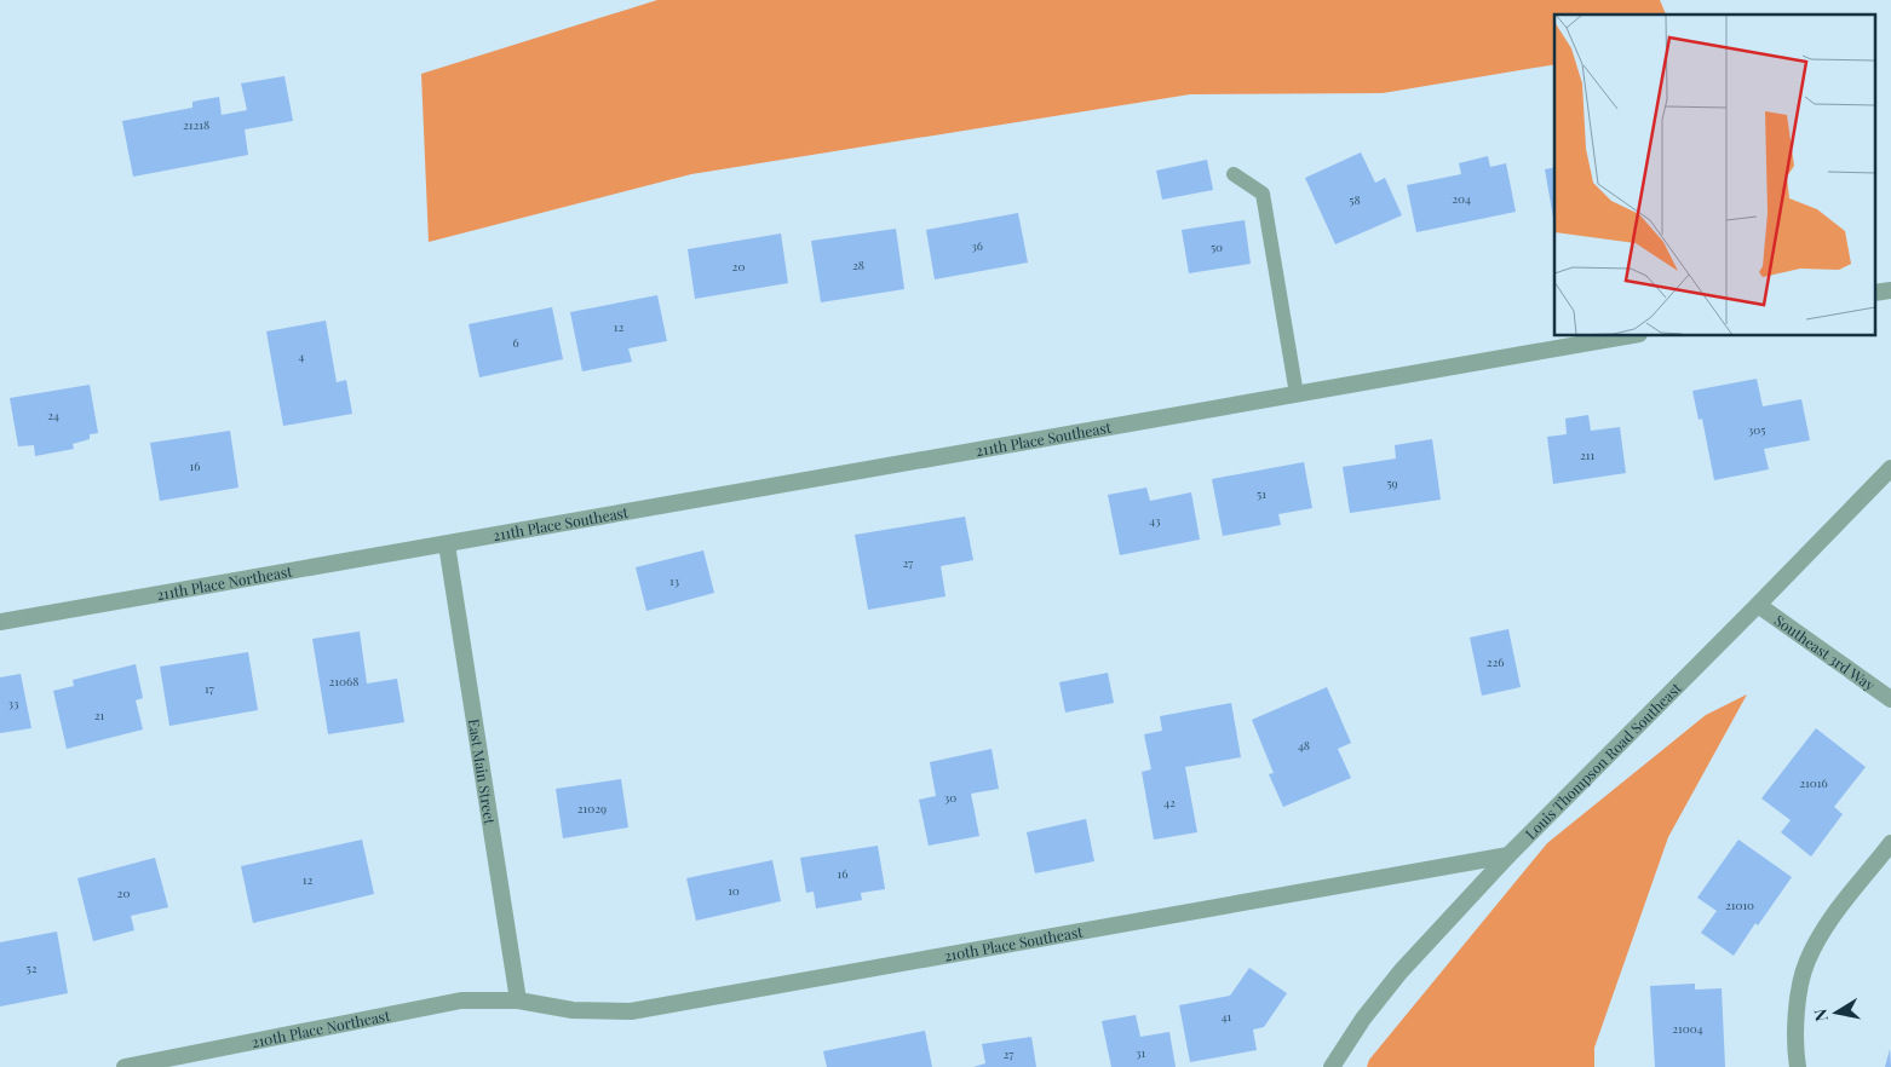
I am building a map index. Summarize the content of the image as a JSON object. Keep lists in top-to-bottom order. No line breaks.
{"streets":{"street":["211th Place Southeast","211th Place Northeast","Southeast 3rd Way","Louis Thompson Road Southeast","East Main Street","210th Place Southeast","210th Place Northeast"]},"crossings":[["211th Place Southeast","211th Place Northeast"],["211th Place Southeast","East Main Street"],["211th Place Northeast","East Main Street"],["Southeast 3rd Way","Louis Thompson Road Southeast"],["Louis Thompson Road Southeast","210th Place Southeast"],["East Main Street","210th Place Southeast"],["East Main Street","210th Place Northeast"],["210th Place Southeast","210th Place Northeast"]],"house_numbers":["21218","204","58","36","50","28","20","12","6","4","24","305","211","16","59","51","43","27","13","226","21068","17","33","21","48","21016","30","42","21029","16","12","10","20","21010","52","41","21004","31","27"],"north":"left"}
